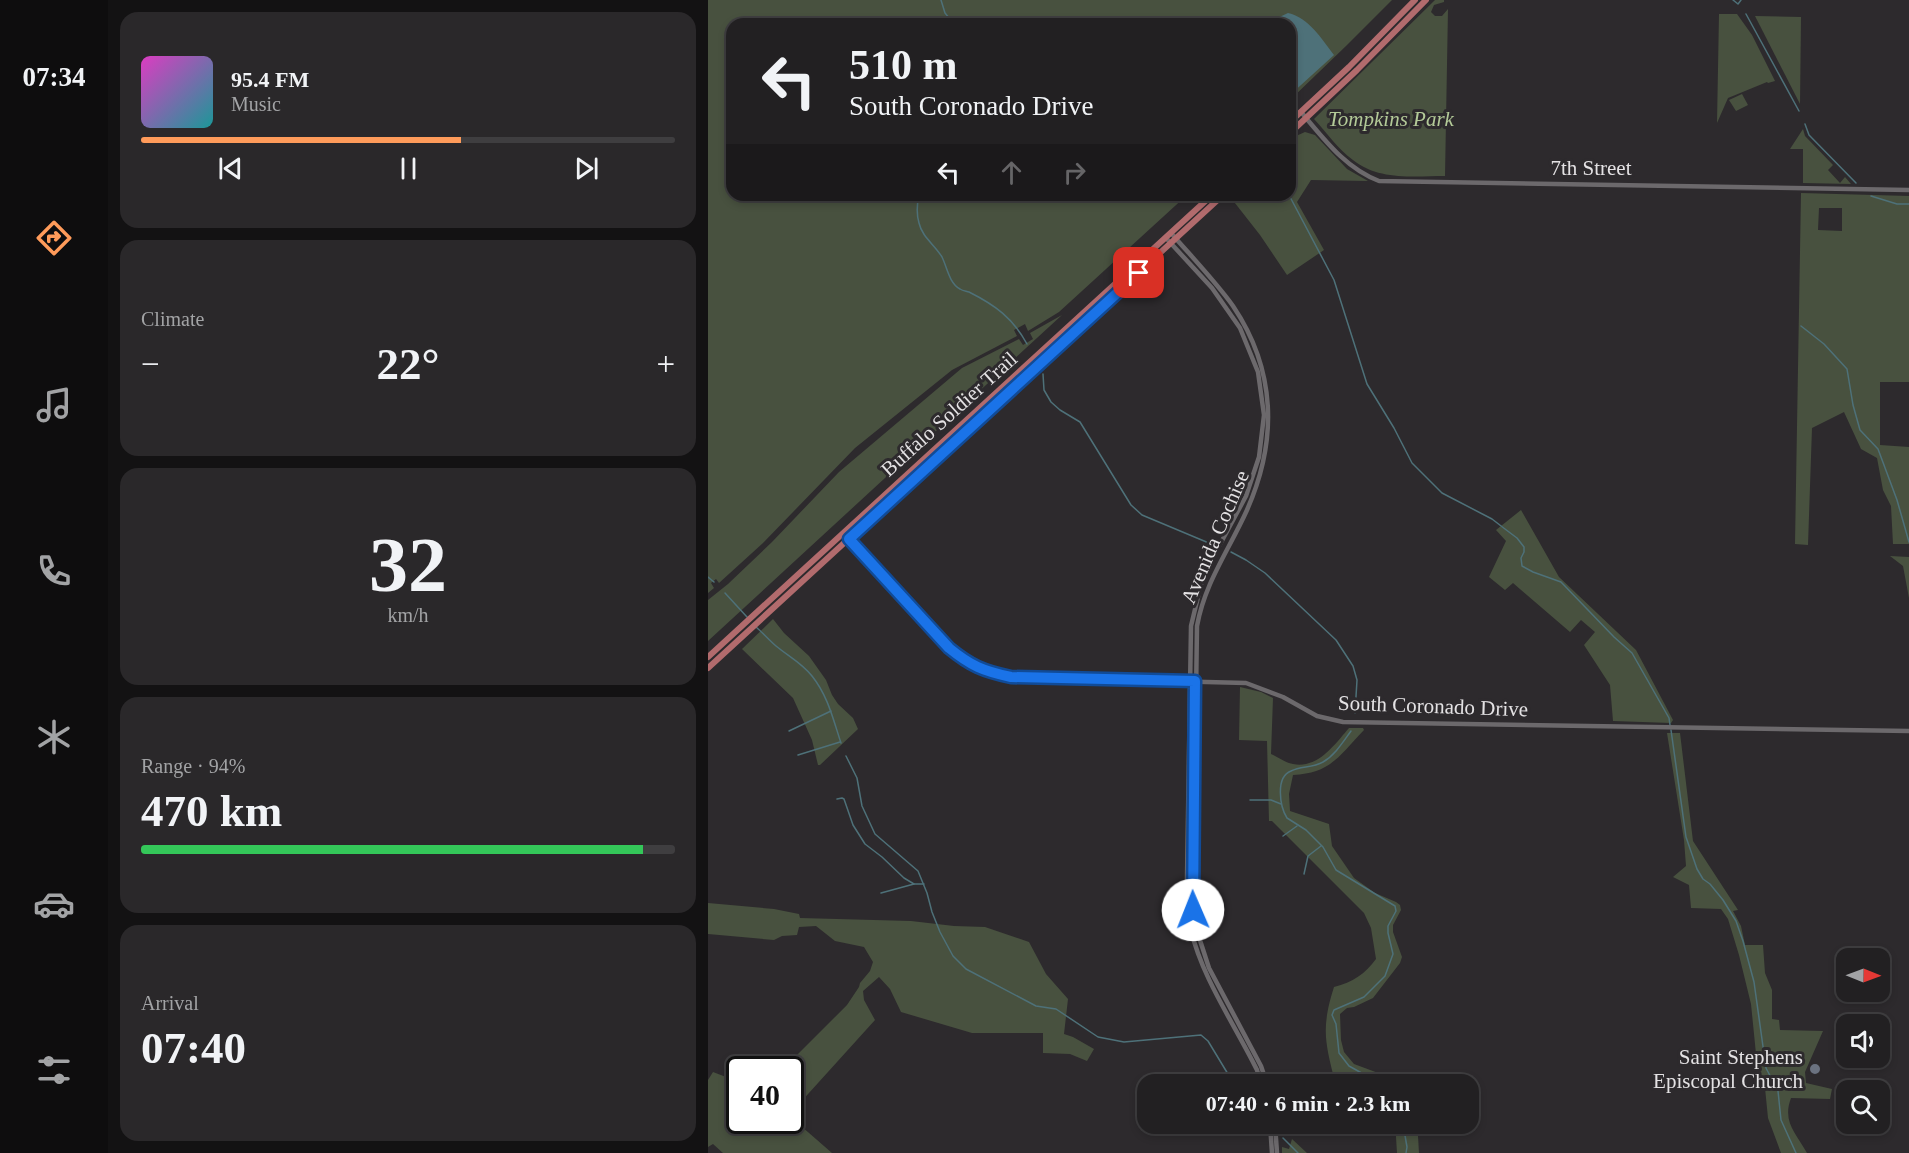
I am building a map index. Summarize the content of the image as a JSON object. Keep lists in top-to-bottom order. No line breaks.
{"streets":{"main road":["Buffalo Soldier Trail"],"street":["7th Street","Avenida Cochise","South Coronado Drive"]},"crossings":[["Buffalo Soldier Trail","Avenida Cochise"],["Buffalo Soldier Trail","South Coronado Drive"],["Avenida Cochise","South Coronado Drive"]],"parks":["Tompkins Park"],"places":["Saint Stephens Episcopal Church"],"north":"right","page":{"tabs":"07:34","turn":["510 m","South Coronado Drive"],"song":["95.4 FM","Music"],"tile":["Climate",["32","km/h"],["Range · 94%","470 km"],["Arrival","07:40"]],"heat":["−","22°","+"],"limit":"40","trip":"07:40 · 6 min · 2.3 km"}}
